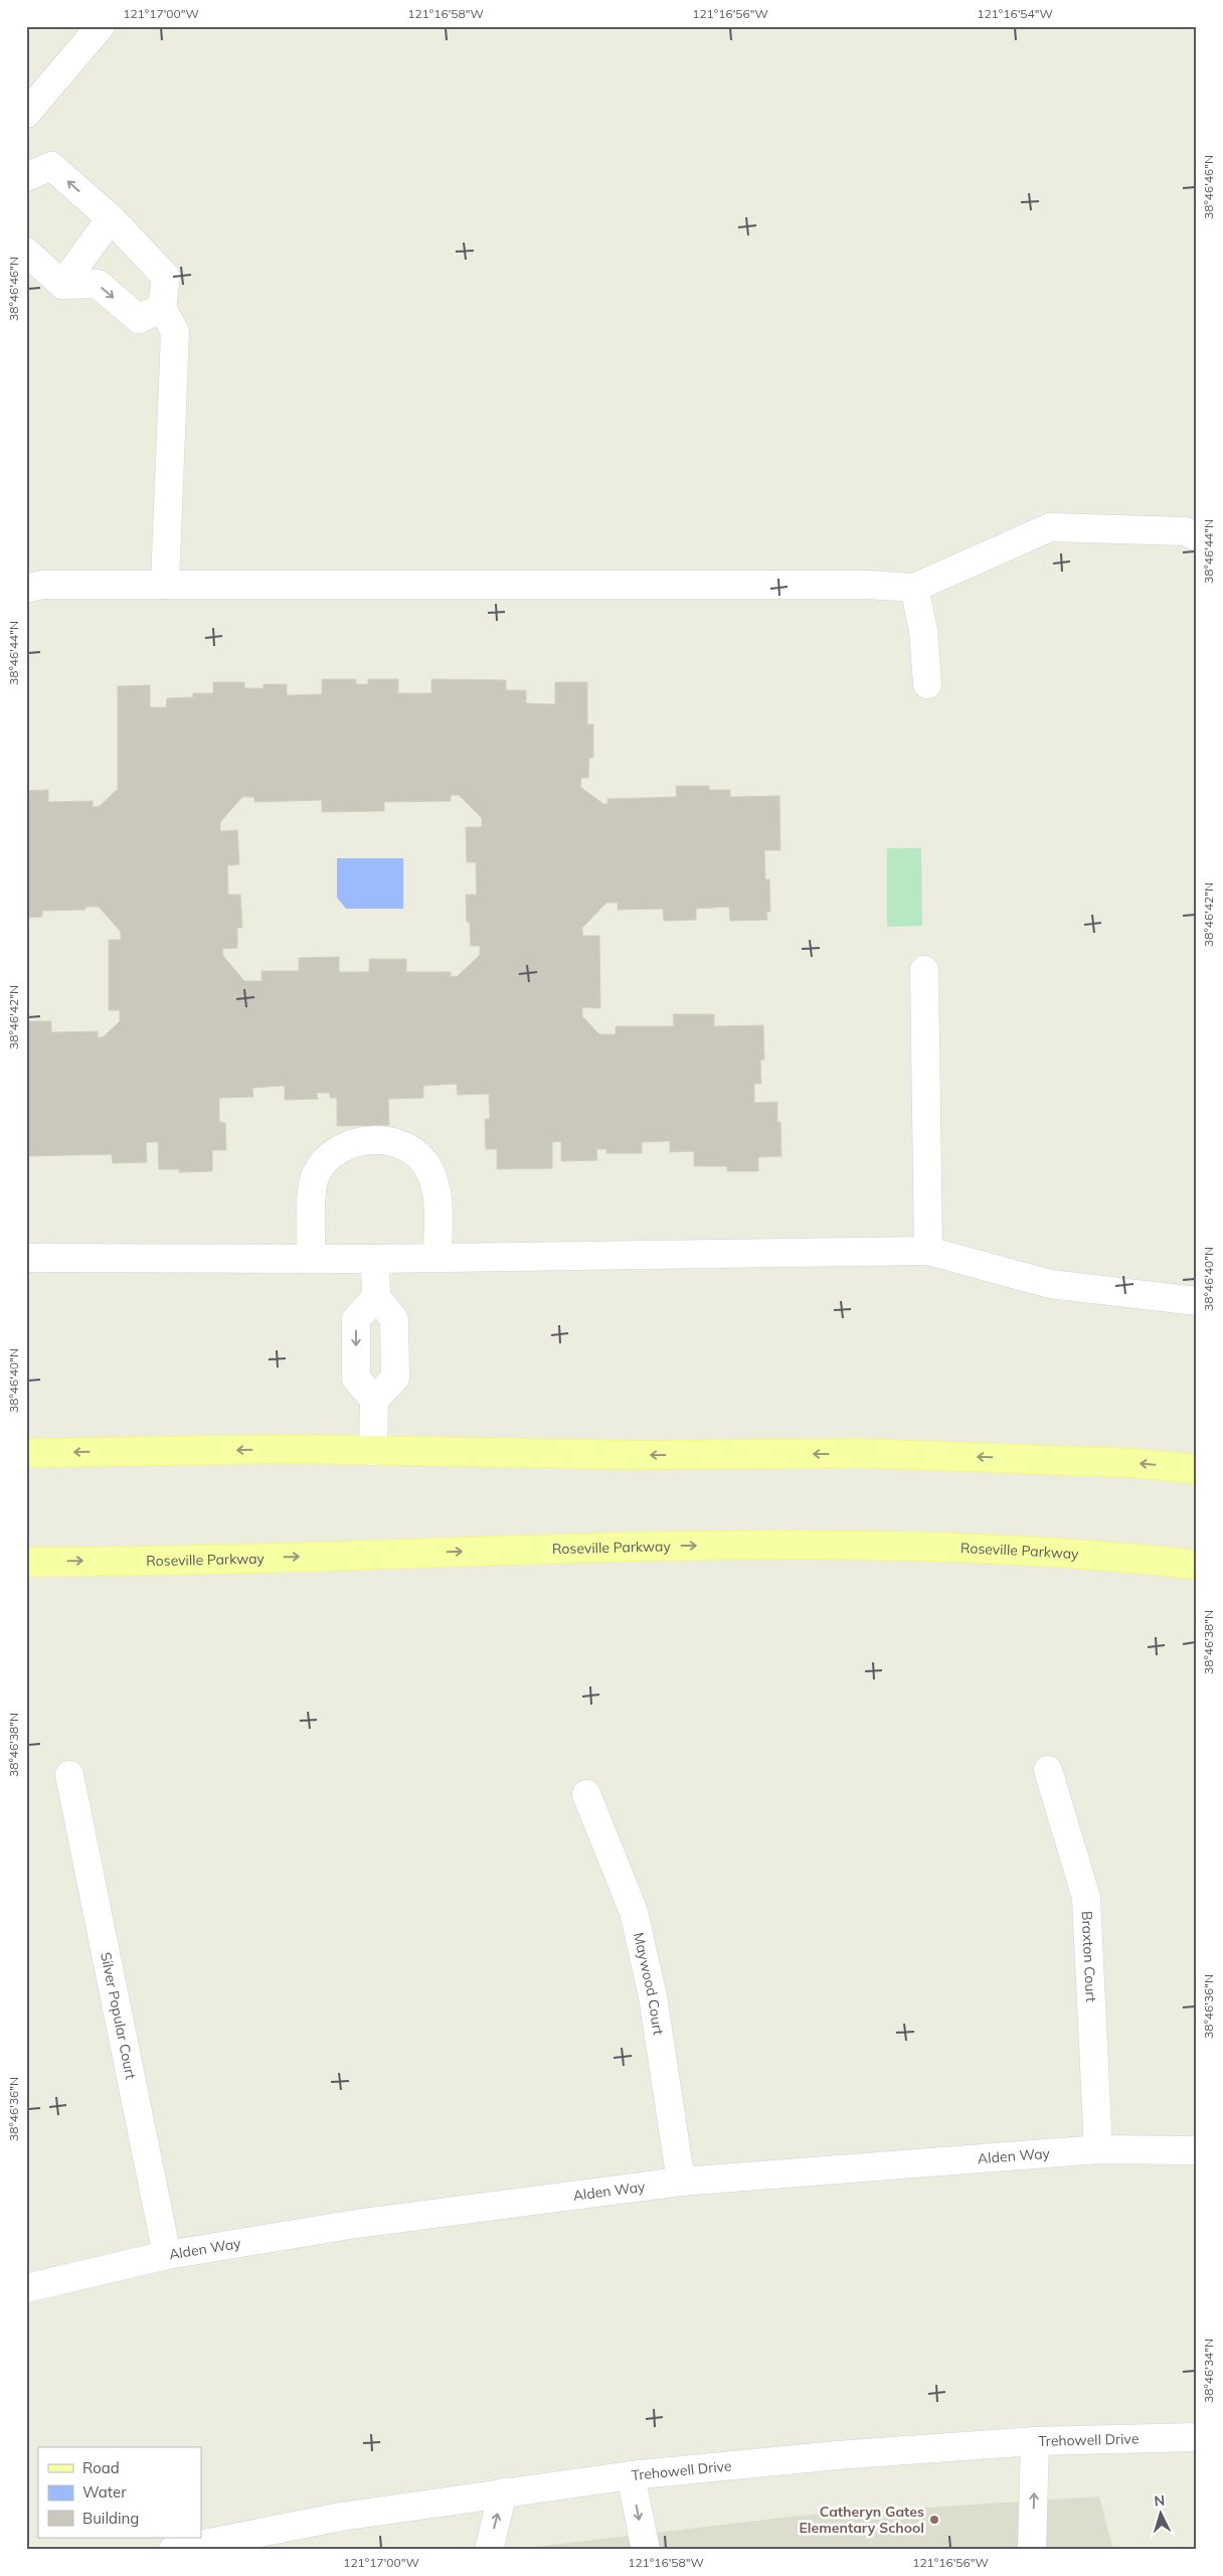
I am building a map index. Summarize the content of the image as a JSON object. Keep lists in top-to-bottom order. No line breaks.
{"streets":{"main road":["Roseville Parkway"],"street":["Braxton Court","Maywood Court","Silver Popular Court","Alden Way","Trehowell Drive"]},"crossings":[["Braxton Court","Alden Way"],["Maywood Court","Alden Way"],["Silver Popular Court","Alden Way"]],"places":["Catheryn Gates Elementary School"],"legend":["Road","Water","Building"],"north":"top","coordinates":["121°17'00\"W","121°16'58\"W","121°16'56\"W","121°16'54\"W","38°46'46\"N","38°46'44\"N","38°46'42\"N","38°46'40\"N","38°46'38\"N","38°46'36\"N","38°46'34\"N"]}
